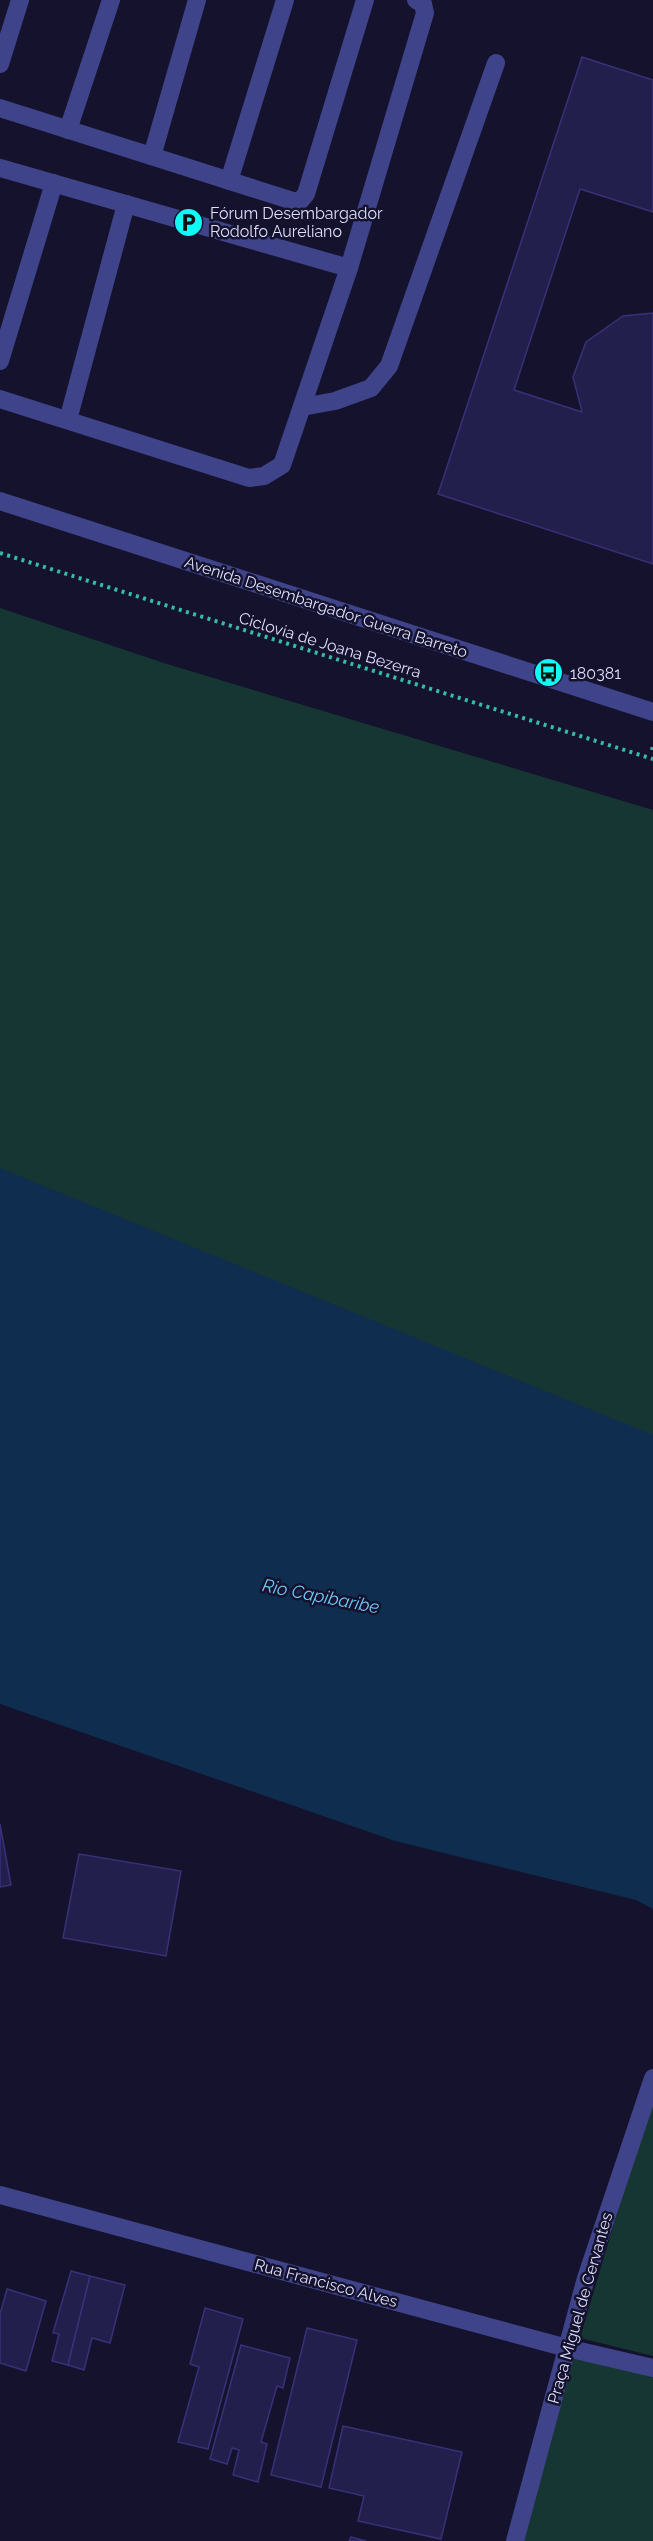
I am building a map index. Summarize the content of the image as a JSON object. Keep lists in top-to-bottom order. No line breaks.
{"streets":{"street":["Avenida Desembargador Guerra Barreto","Rua Francisco Alves","Praça Miguel de Cervantes"],"path":["Ciclovia de Joana Bezerra"]},"crossings":[["Rua Francisco Alves","Praça Miguel de Cervantes"]],"water":["Rio Capibaribe"],"places":{"parking":["Fórum Desembargador Rodolfo Aureliano"],"bus stop":["180381"]}}
